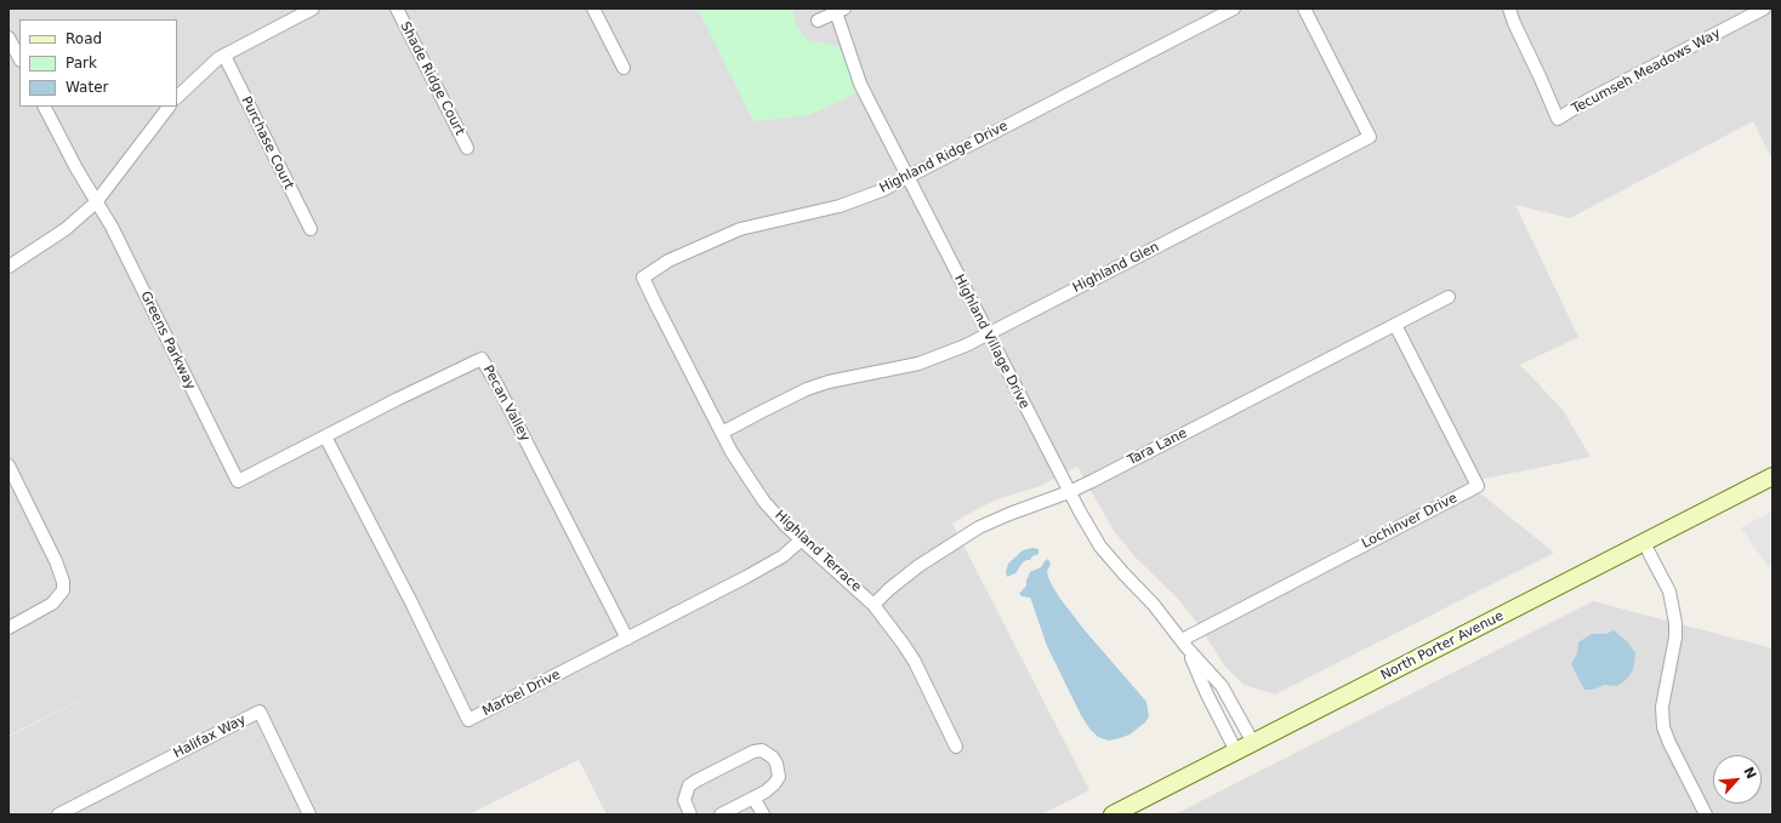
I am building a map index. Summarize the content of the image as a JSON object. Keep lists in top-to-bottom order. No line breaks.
{"streets":{"main road":["North Porter Avenue"],"street":["Tecumseh Meadows Way","Shade Ridge Court","Purchase Court","Highland Ridge Drive","Highland Glen","Greens Parkway","Highland Village Drive","Pecan Valley","Tara Lane","Lochinver Drive","Highland Terrace","Marbel Drive","Halifax Way"]},"crossings":[["Highland Ridge Drive","Highland Village Drive"],["Highland Ridge Drive","Highland Terrace"],["Highland Glen","Highland Village Drive"],["Highland Glen","Highland Terrace"],["Greens Parkway","Pecan Valley"],["Highland Village Drive","Tara Lane"],["Highland Village Drive","Lochinver Drive"],["Highland Village Drive","North Porter Avenue"],["Pecan Valley","Marbel Drive"],["Tara Lane","Lochinver Drive"],["Tara Lane","Highland Terrace"],["Highland Terrace","Marbel Drive"]],"legend":["Road","Park","Water"],"north":"top right"}
